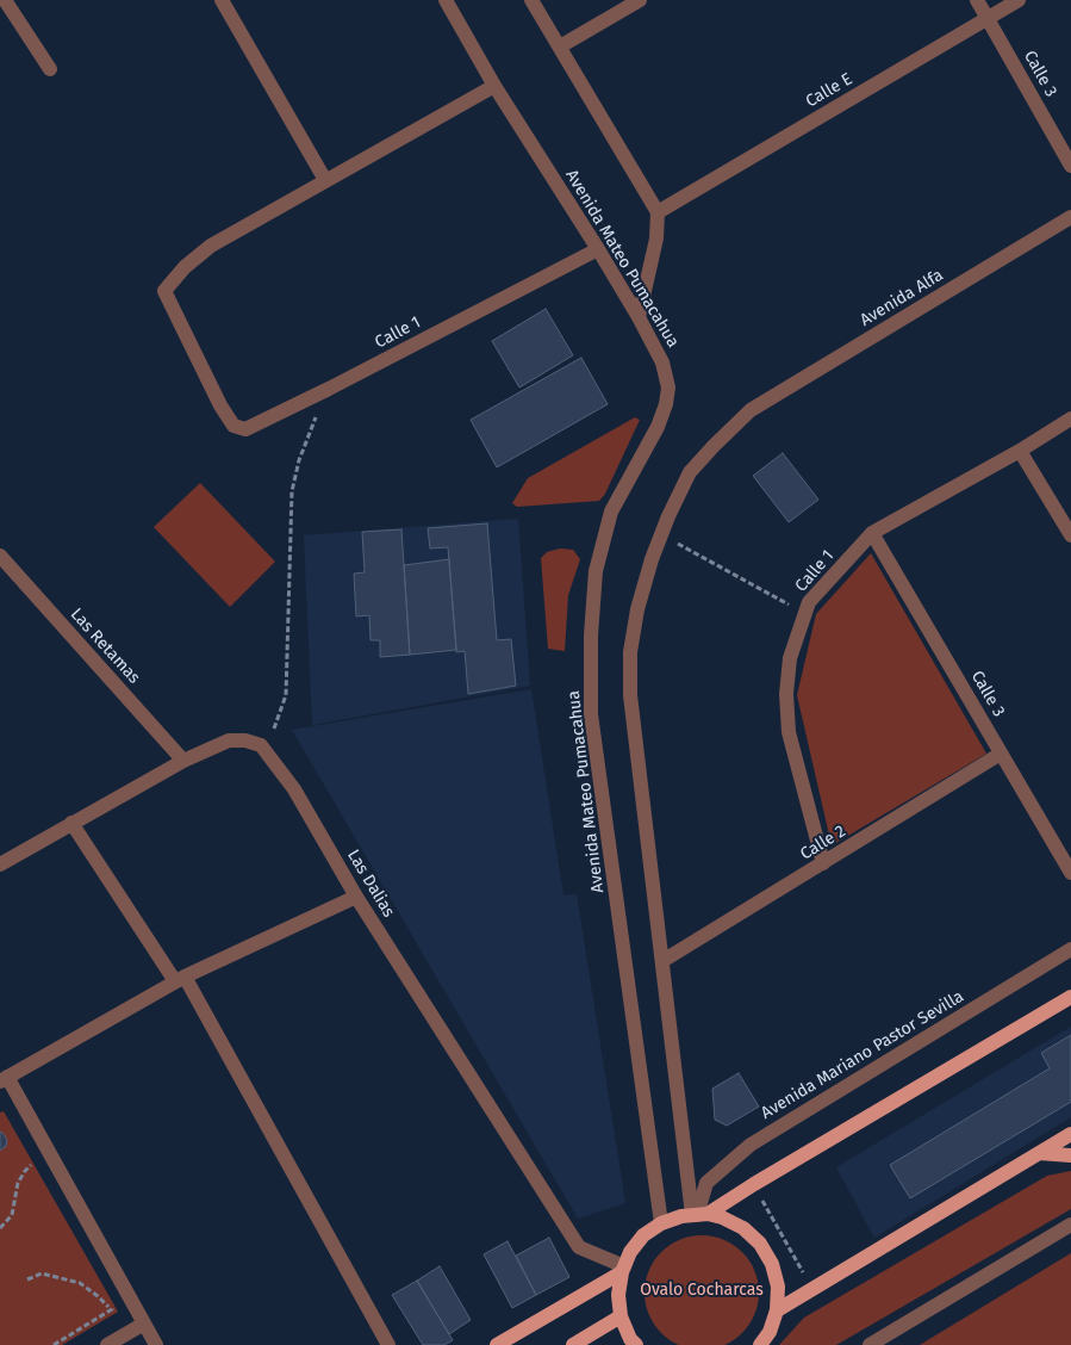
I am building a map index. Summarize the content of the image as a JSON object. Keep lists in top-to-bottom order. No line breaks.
{"streets":{"street":["Calle 3","Calle E","Avenida Mateo Pumacahua","Avenida Alfa","Calle 1","Las Retamas","Calle 2","Las Dalias","Avenida Mariano Pastor Sevilla"]},"crossings":[["Calle 3","Calle E"],["Calle 3","Calle 1"],["Calle 3","Calle 2"],["Avenida Mateo Pumacahua","Calle 1"],["Calle 1","Calle 2"],["Las Retamas","Las Dalias"]],"parks":["Ovalo Cocharcas"]}
